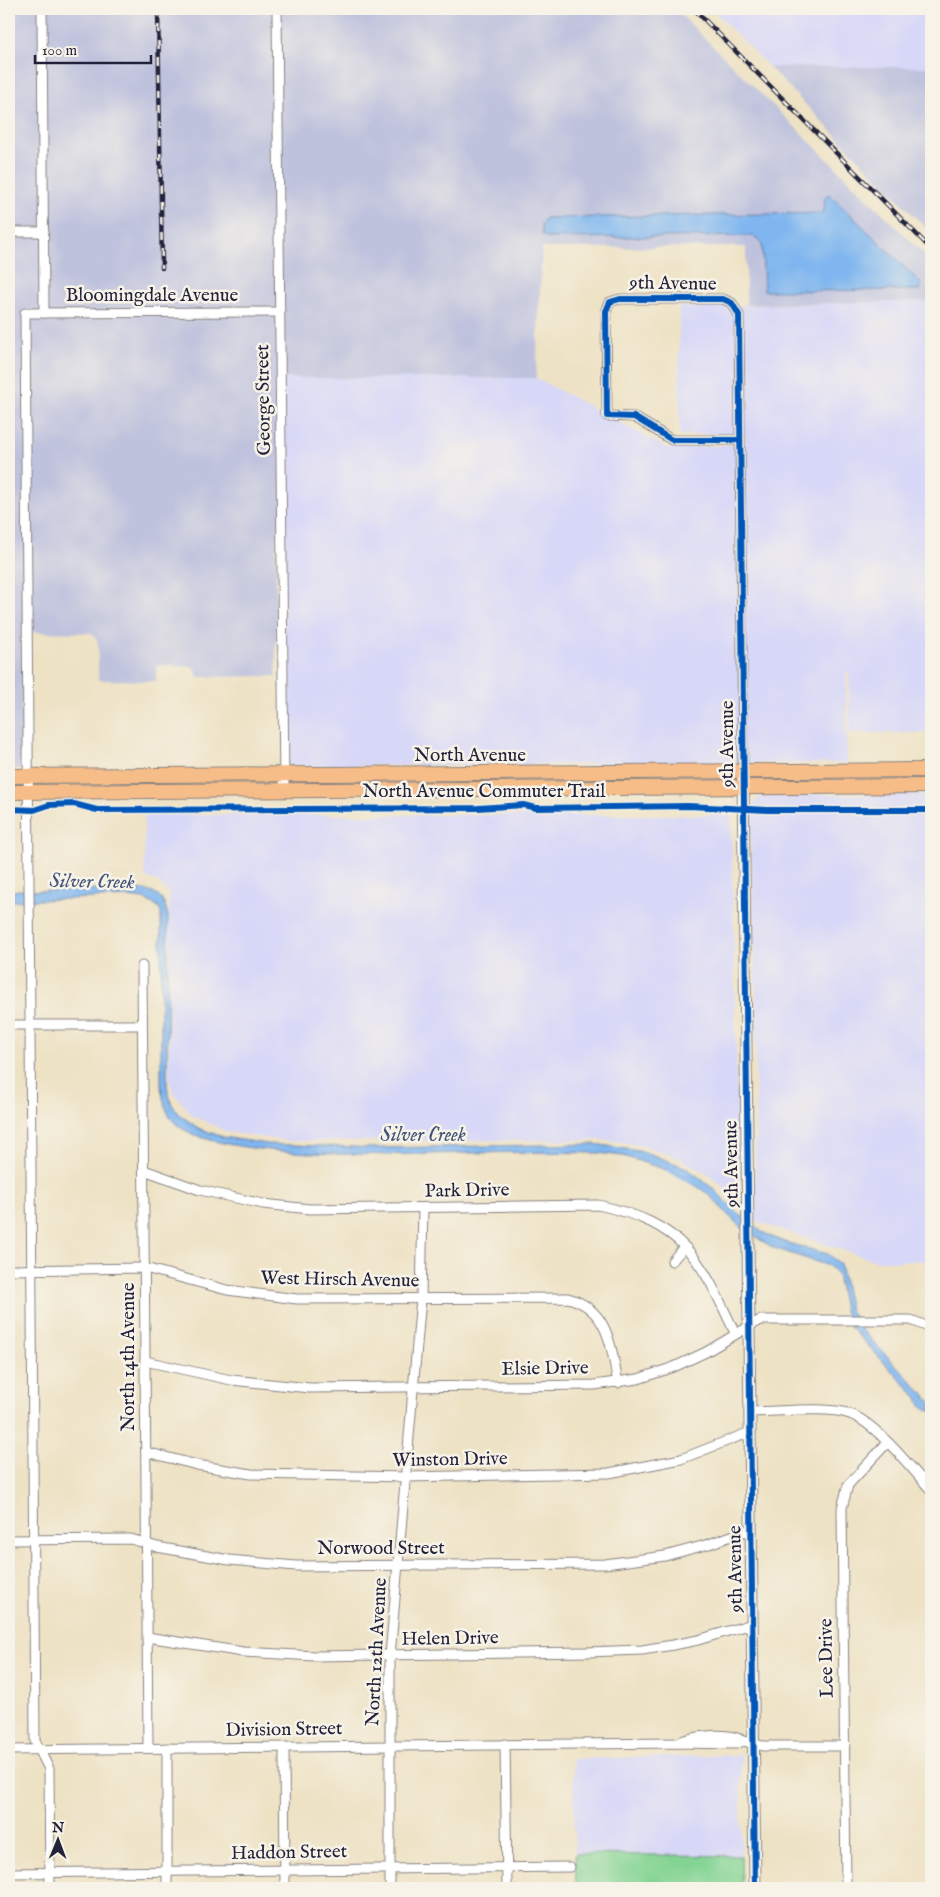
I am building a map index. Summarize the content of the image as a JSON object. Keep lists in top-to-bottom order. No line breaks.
{"streets":{"main road":["North Avenue"],"street":["9th Avenue","Bloomingdale Avenue","George Street","Park Drive","West Hirsch Avenue","North 14th Avenue","Elsie Drive","Winston Drive","Norwood Street","Helen Drive","North 12th Avenue","Lee Drive","Division Street","Haddon Street"],"cycle path":["North Avenue Commuter Trail"]},"crossings":[["9th Avenue","North Avenue"],["9th Avenue","Elsie Drive"],["9th Avenue","Winston Drive"],["9th Avenue","Norwood Street"],["9th Avenue","Helen Drive"],["9th Avenue","Division Street"],["Bloomingdale Avenue","George Street"],["Bloomingdale Avenue","North Avenue"],["George Street","North Avenue"],["Park Drive","North 14th Avenue"],["Park Drive","Elsie Drive"],["Park Drive","North 12th Avenue"],["West Hirsch Avenue","North 14th Avenue"],["West Hirsch Avenue","Elsie Drive"],["West Hirsch Avenue","North 12th Avenue"],["North 14th Avenue","Elsie Drive"],["North 14th Avenue","Winston Drive"],["North 14th Avenue","Norwood Street"],["North 14th Avenue","Helen Drive"],["North 14th Avenue","Division Street"],["Elsie Drive","North 12th Avenue"],["Winston Drive","North 12th Avenue"],["Norwood Street","North 12th Avenue"],["Helen Drive","North 12th Avenue"],["North 12th Avenue","Division Street"],["North 12th Avenue","Haddon Street"],["Lee Drive","Division Street"]],"water":["Silver Creek"],"scale_bar":"100 m","north":"top"}
